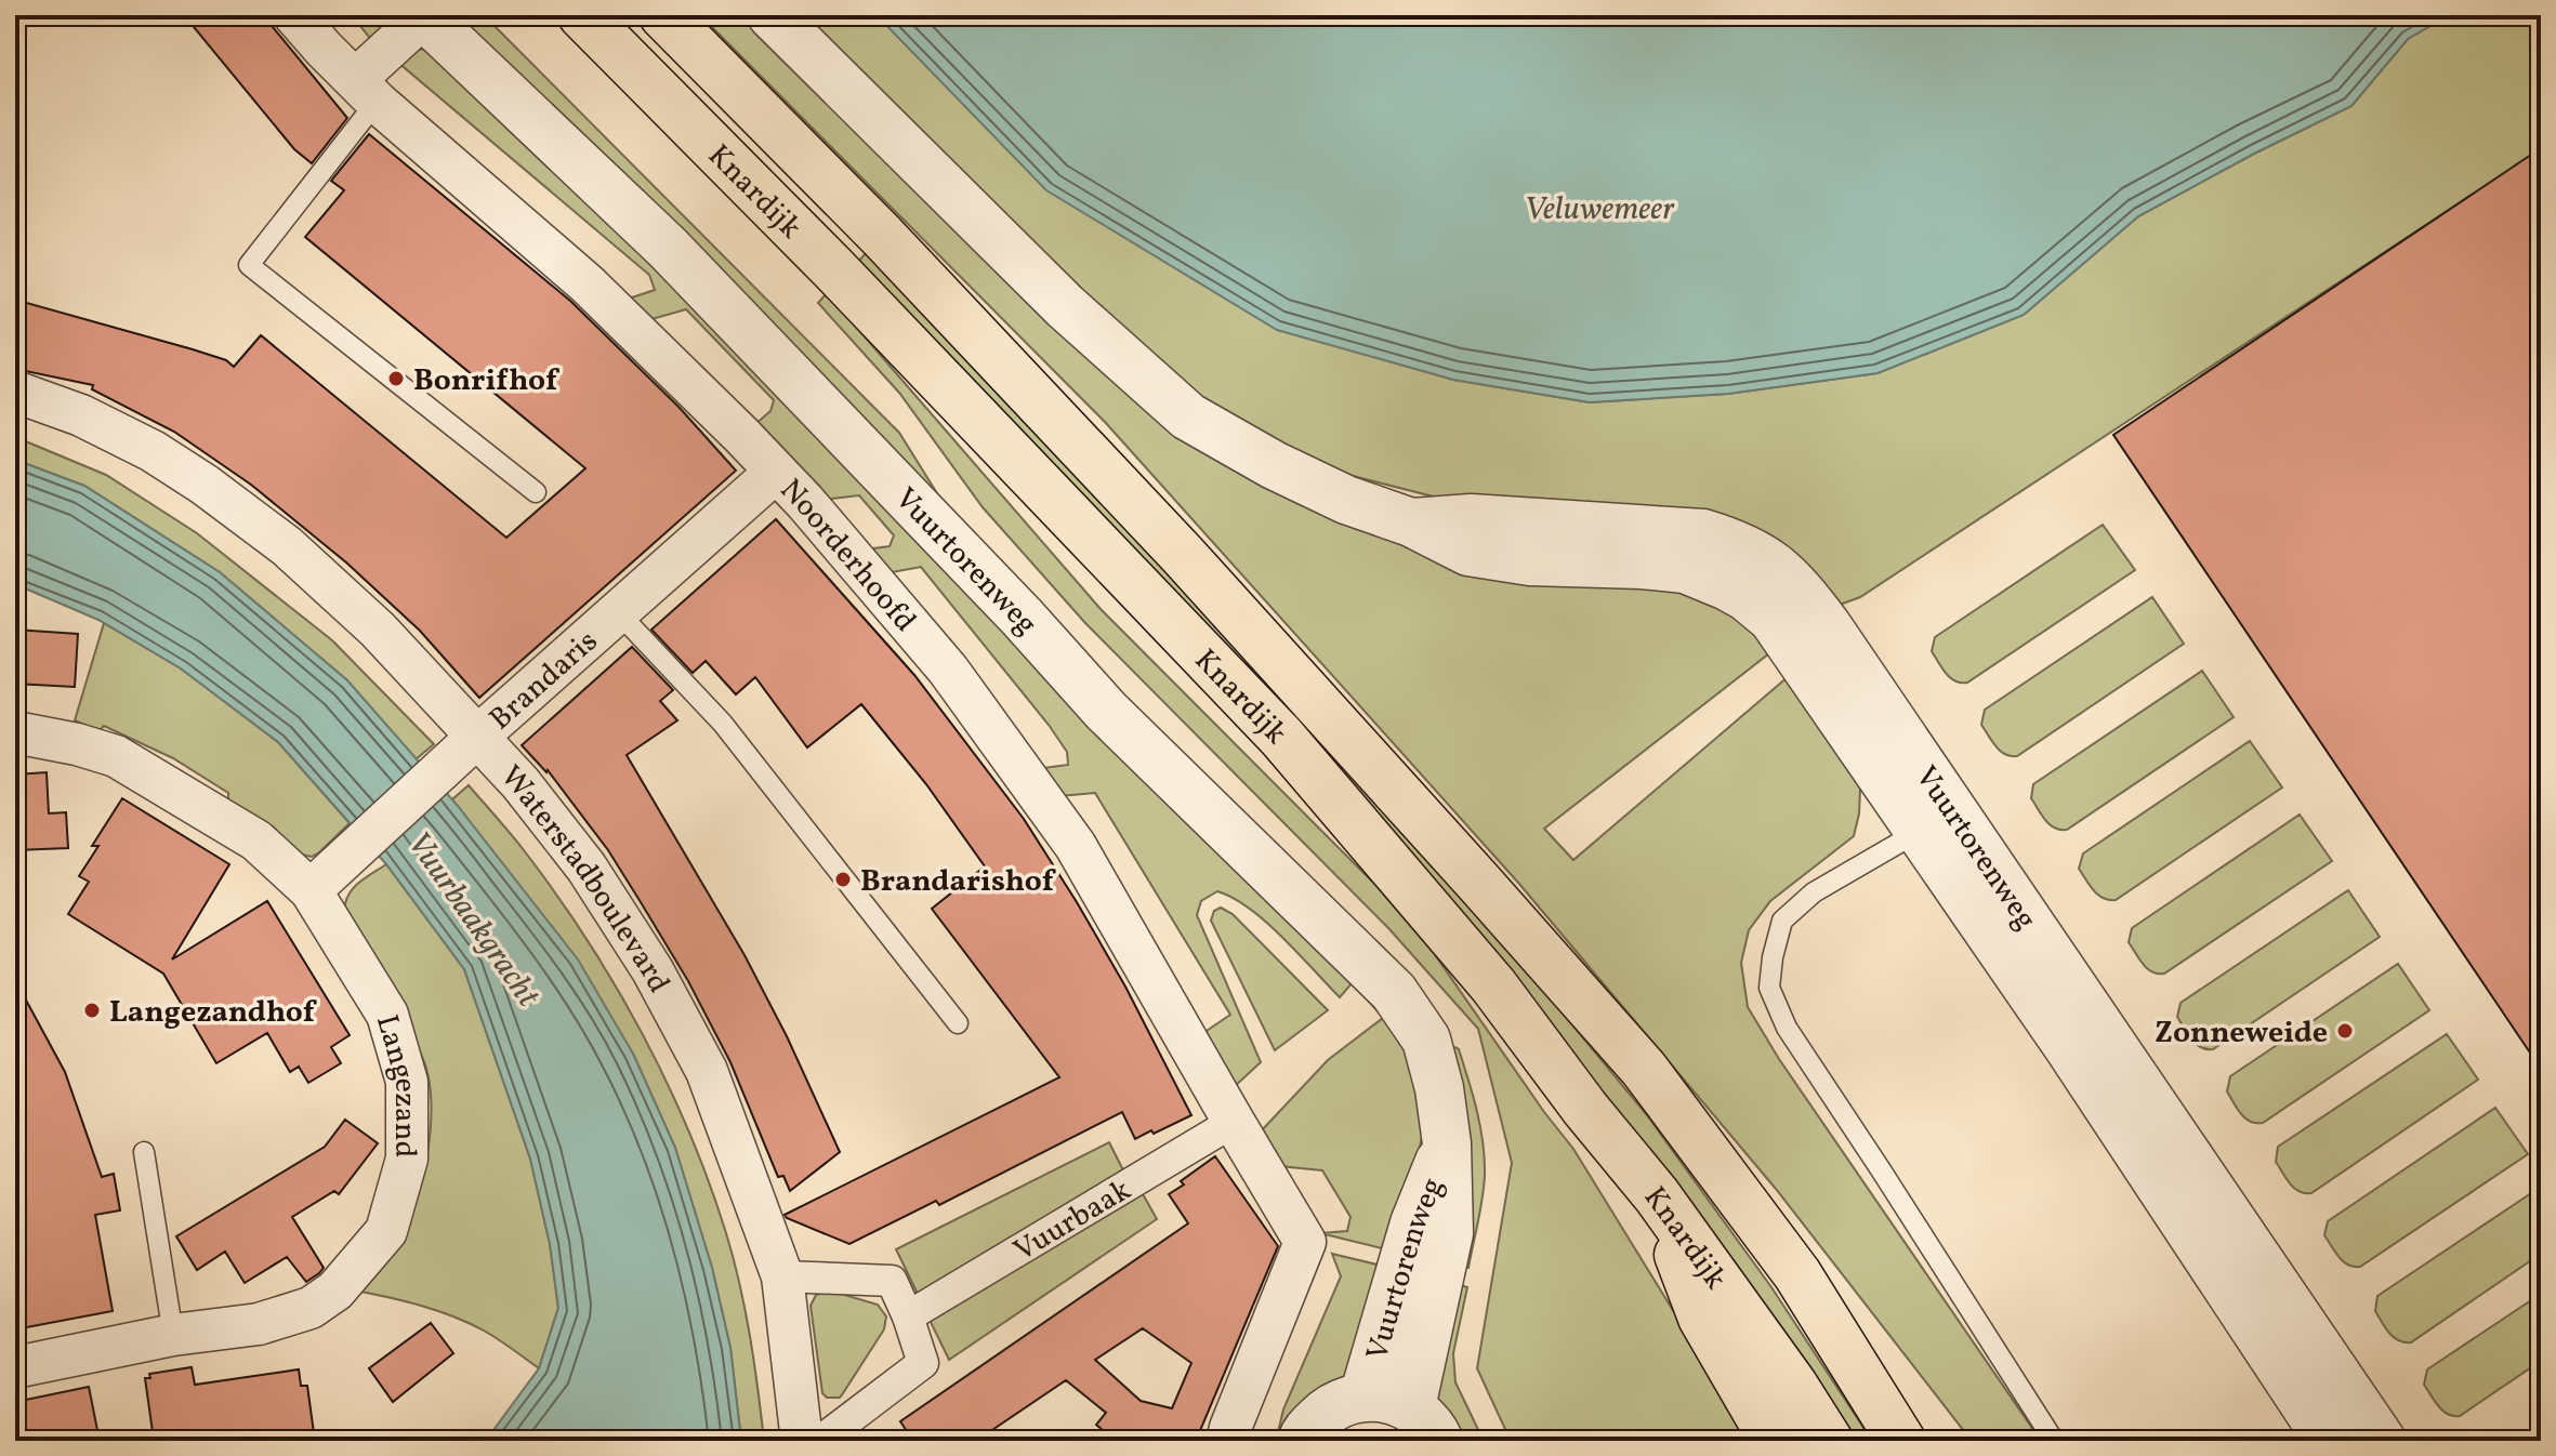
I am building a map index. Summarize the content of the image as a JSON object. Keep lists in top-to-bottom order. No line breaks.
{"streets":{"main road":["Knardijk"],"street":["Noorderhoofd","Vuurtorenweg","Brandaris","Waterstadboulevard","Langezand","Vuurbaak"]},"crossings":[["Noorderhoofd","Brandaris"],["Noorderhoofd","Vuurbaak"],["Brandaris","Waterstadboulevard"],["Brandaris","Langezand"]],"water":["Veluwemeer","Vuurbaakgracht"],"places":["Bonrifhof","Brandarishof","Langezandhof","Zonneweide"]}
